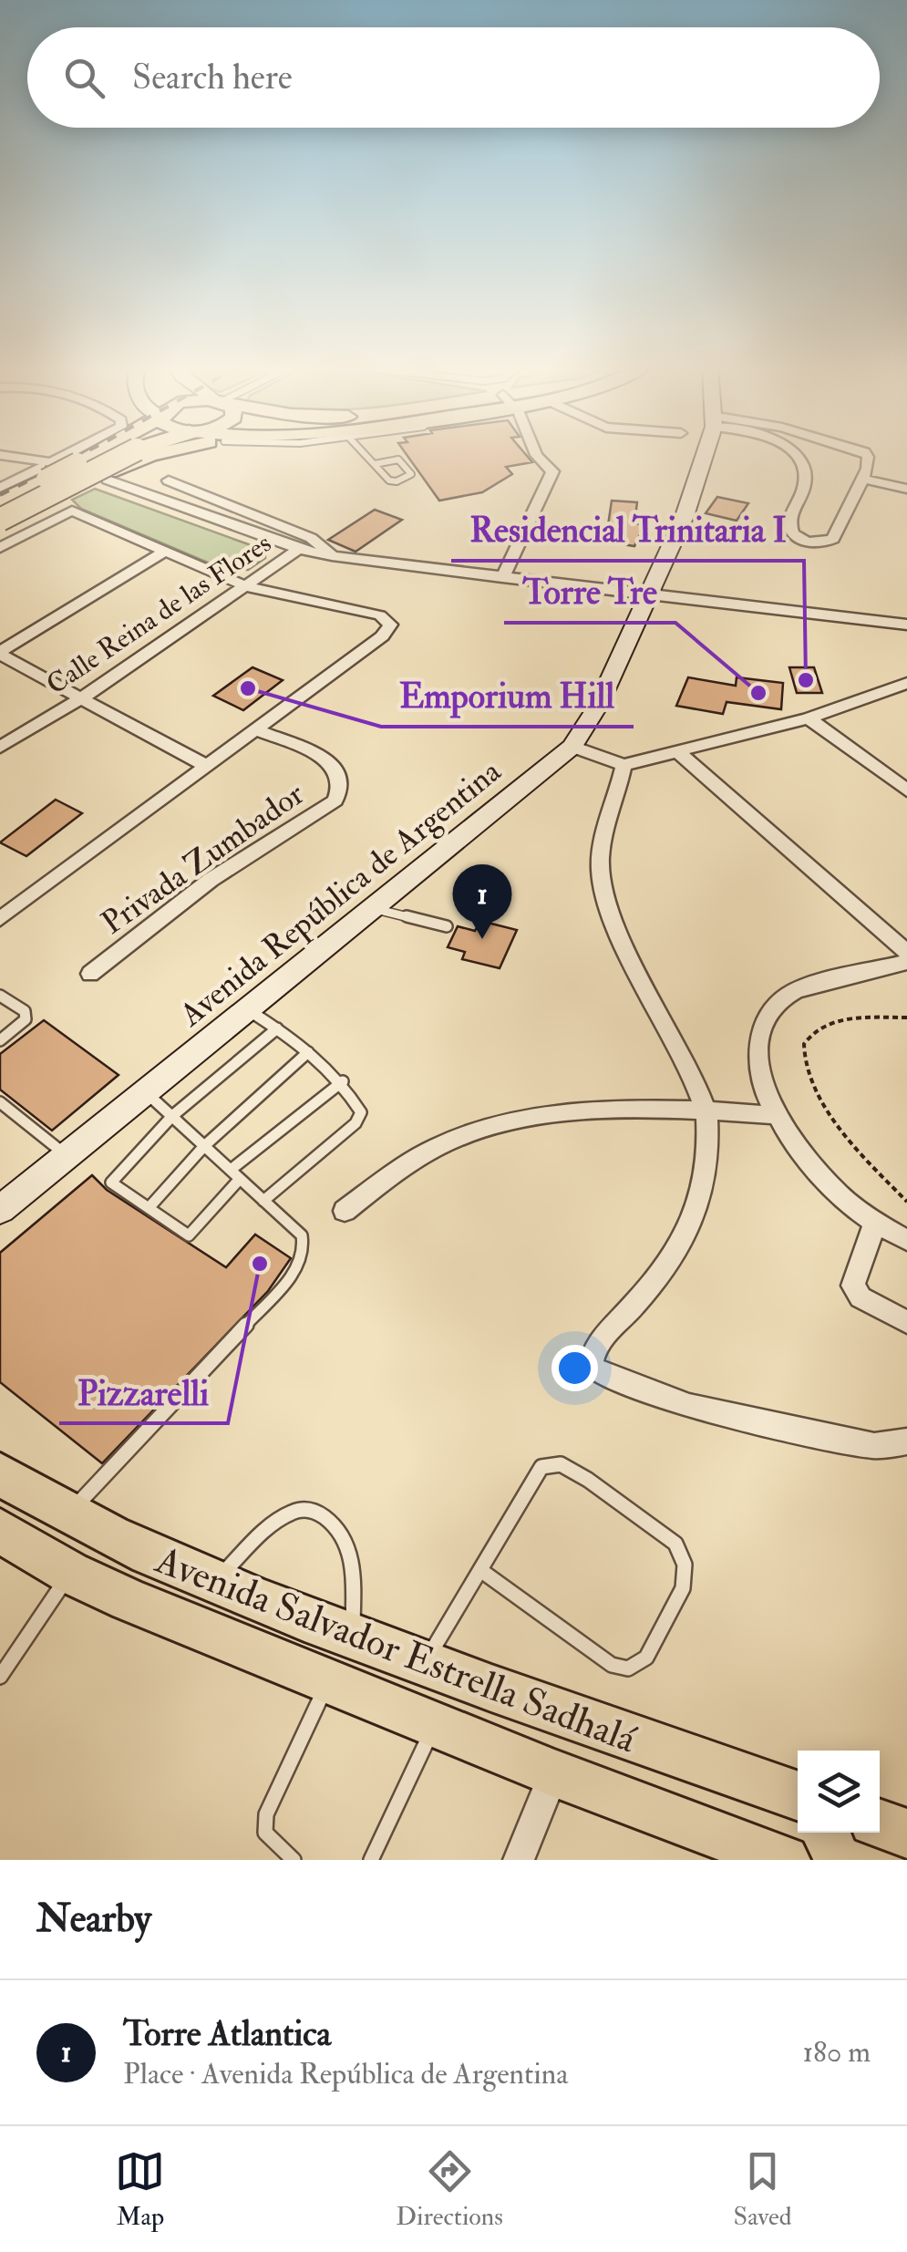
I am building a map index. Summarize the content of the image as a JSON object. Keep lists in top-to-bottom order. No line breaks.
{"streets":{"highway":["Avenida Salvador Estrella Sadhalá"],"main road":["Avenida República de Argentina"],"street":["Calle Reina de las Flores","Privada Zumbador"]},"places":["Residencial Trinitaria I","Emporium Hill","Torre Tre","Pizzarelli"],"page":{"search":"Search here","pins":"1","heading":"Nearby","list":[{"mark":"1","name":"Torre Atlantica","note":"Place · Avenida República de Argentina","value":"180 m"}],"nav":["Map","Directions","Saved"]}}
